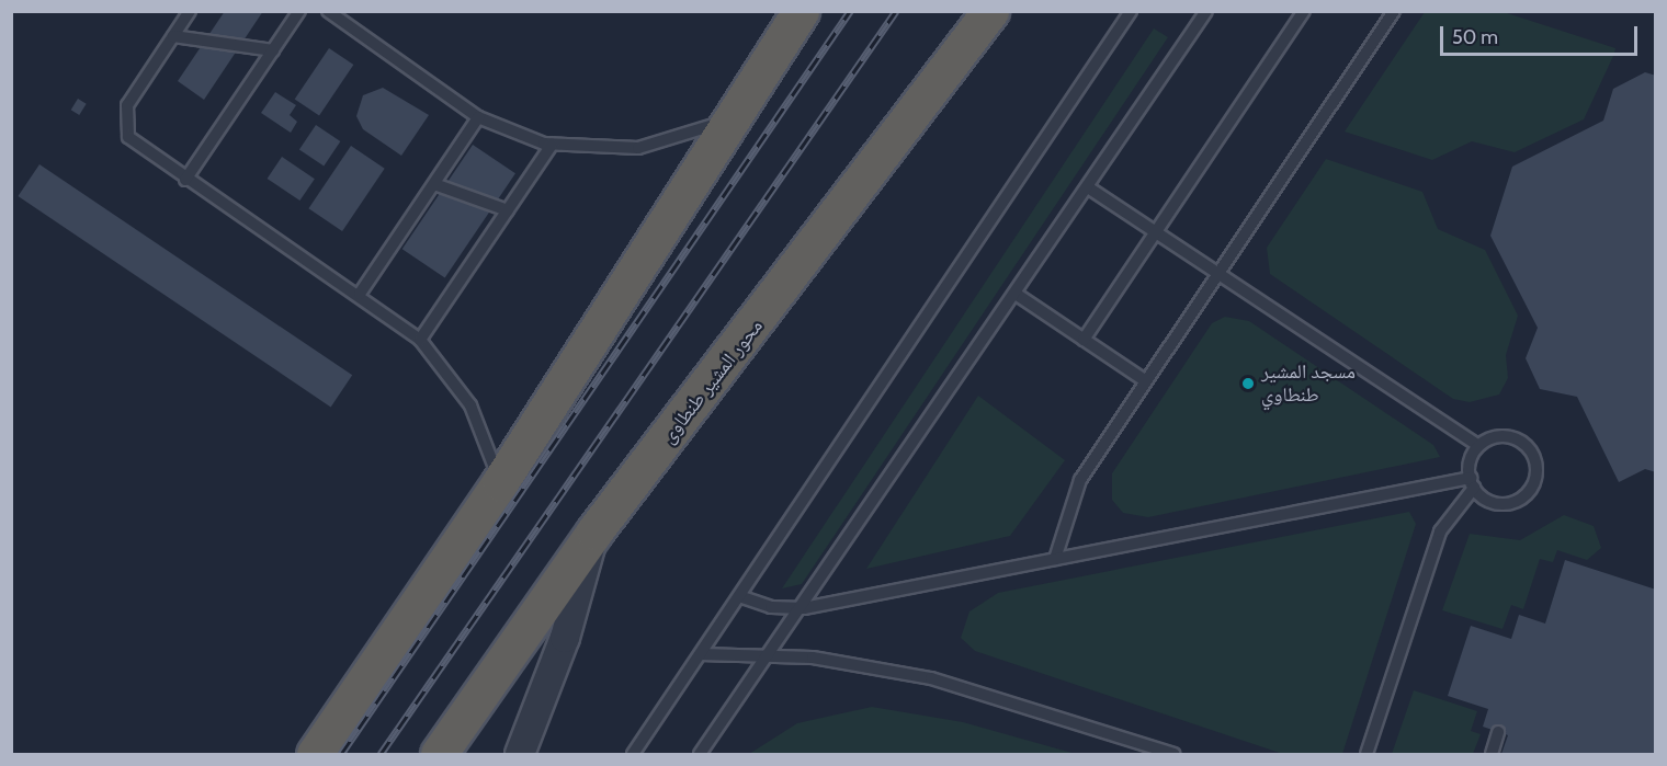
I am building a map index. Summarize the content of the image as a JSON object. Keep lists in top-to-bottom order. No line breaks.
{"streets":{"highway":["محور المشير طنطاوى"]},"places":["مسجد المشير طنطاوي"],"scale_bar":"50 m"}
